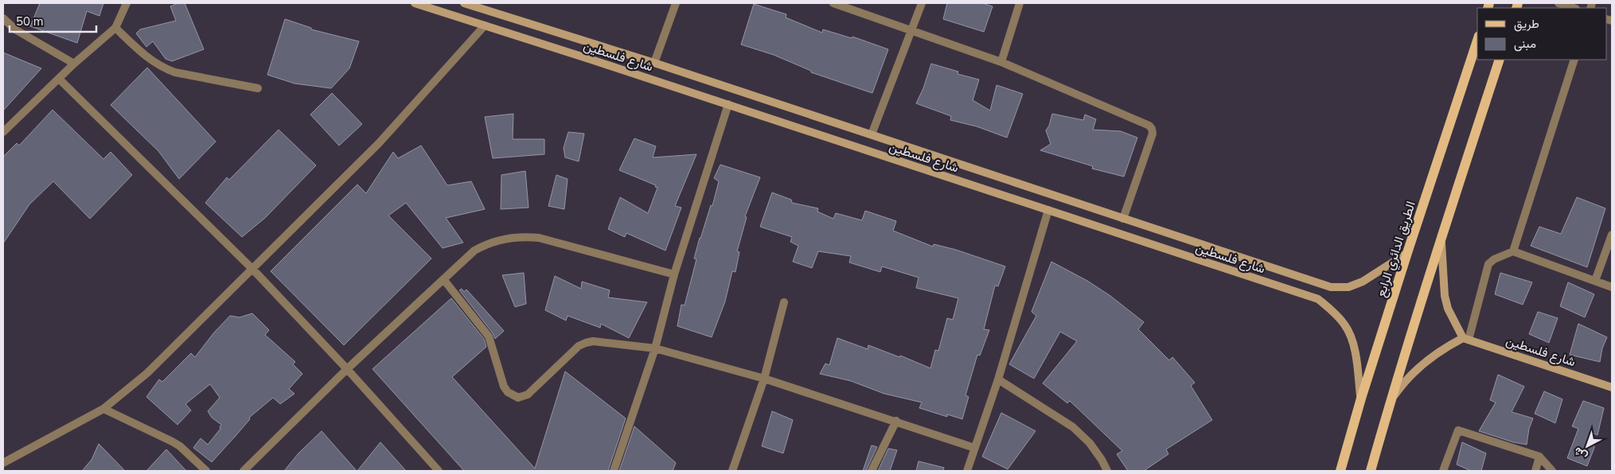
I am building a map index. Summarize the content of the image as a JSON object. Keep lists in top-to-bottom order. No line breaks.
{"streets":{"main road":["الطريق الدائري الرابع"],"street":["شارع فلسطين"]},"crossings":[["شارع فلسطين","الطريق الدائري الرابع"]],"legend":["طريق","مبنى"],"scale_bar":"50 m","north":"bottom left"}
